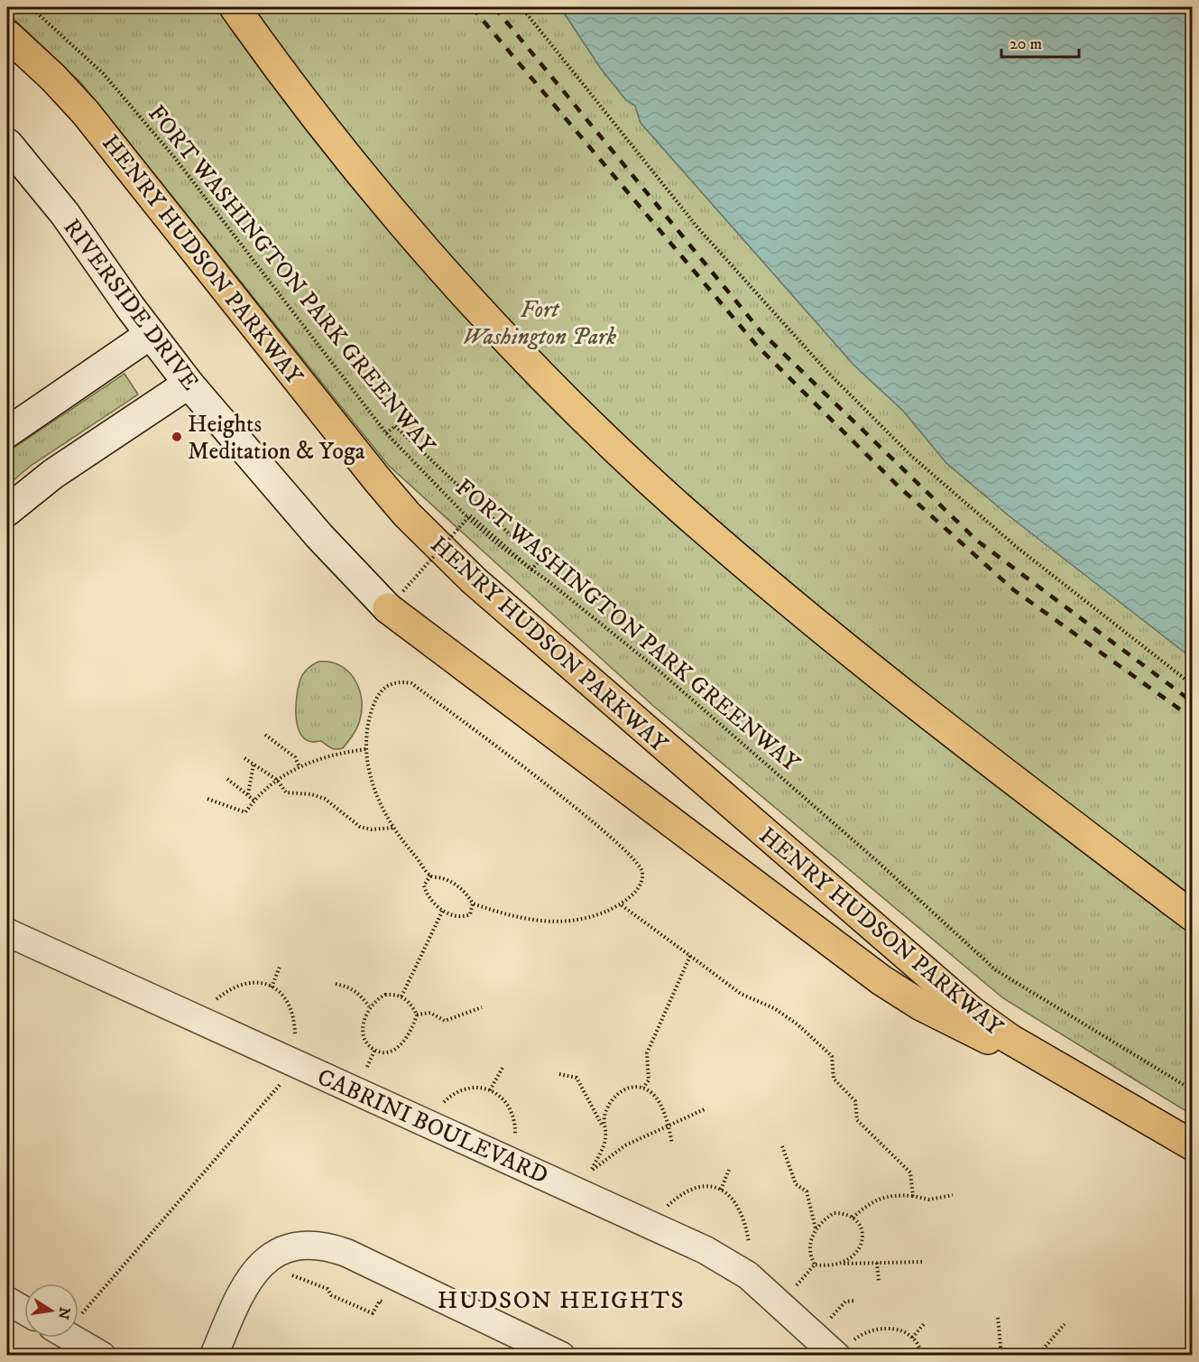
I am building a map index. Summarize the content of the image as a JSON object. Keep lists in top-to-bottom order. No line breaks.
{"streets":{"highway":["HENRY HUDSON PARKWAY"],"main road":["RIVERSIDE DRIVE"],"street":["CABRINI BOULEVARD"],"path":["FORT WASHINGTON PARK GREENWAY"]},"districts":["HUDSON HEIGHTS"],"parks":["Fort Washington Park"],"places":["Heights Meditation & Yoga"],"scale_bar":"20 m","north":"right"}
